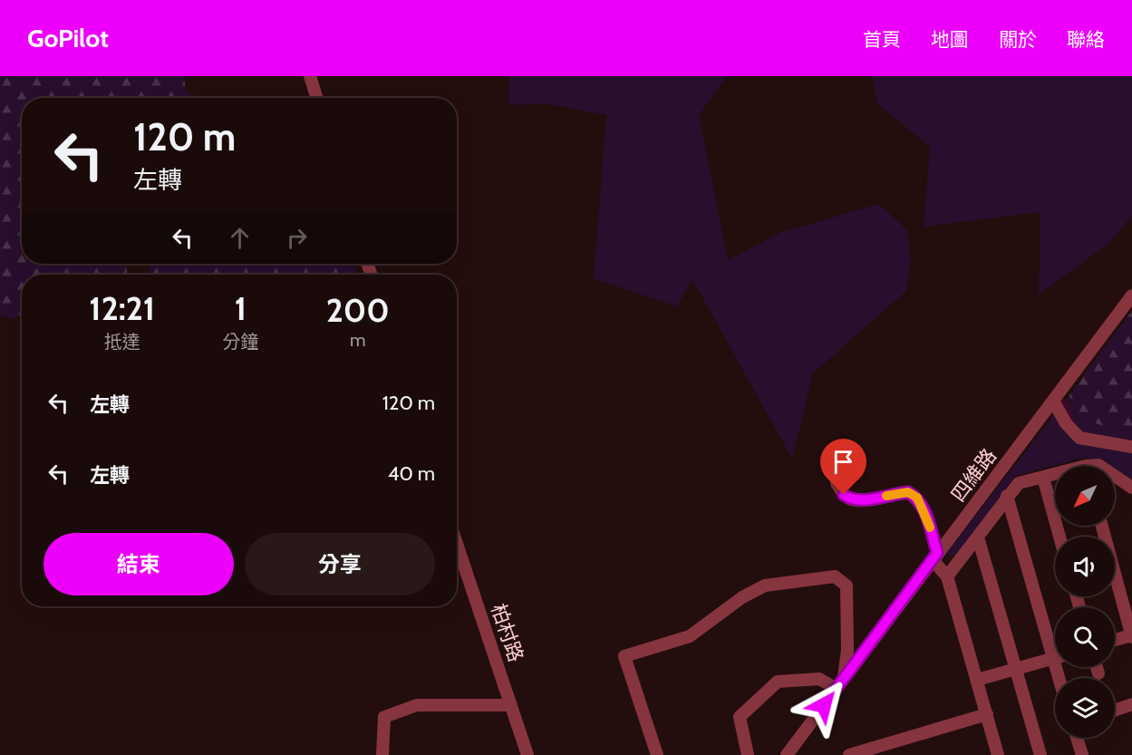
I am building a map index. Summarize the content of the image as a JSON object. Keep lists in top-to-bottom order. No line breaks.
{"streets":{"street":["四維路","柏村路"]},"north":"bottom left","page":{"header":"GoPilot","nav":["首頁","地圖","關於","聯絡"],"turn":["120 m","左轉"],"eta":["12:21","抵達","1","分鐘","200","m"],"list":[{"name":"左轉","value":"120 m"},{"name":"左轉","value":"40 m"}],"buttons":["結束","分享"]}}
